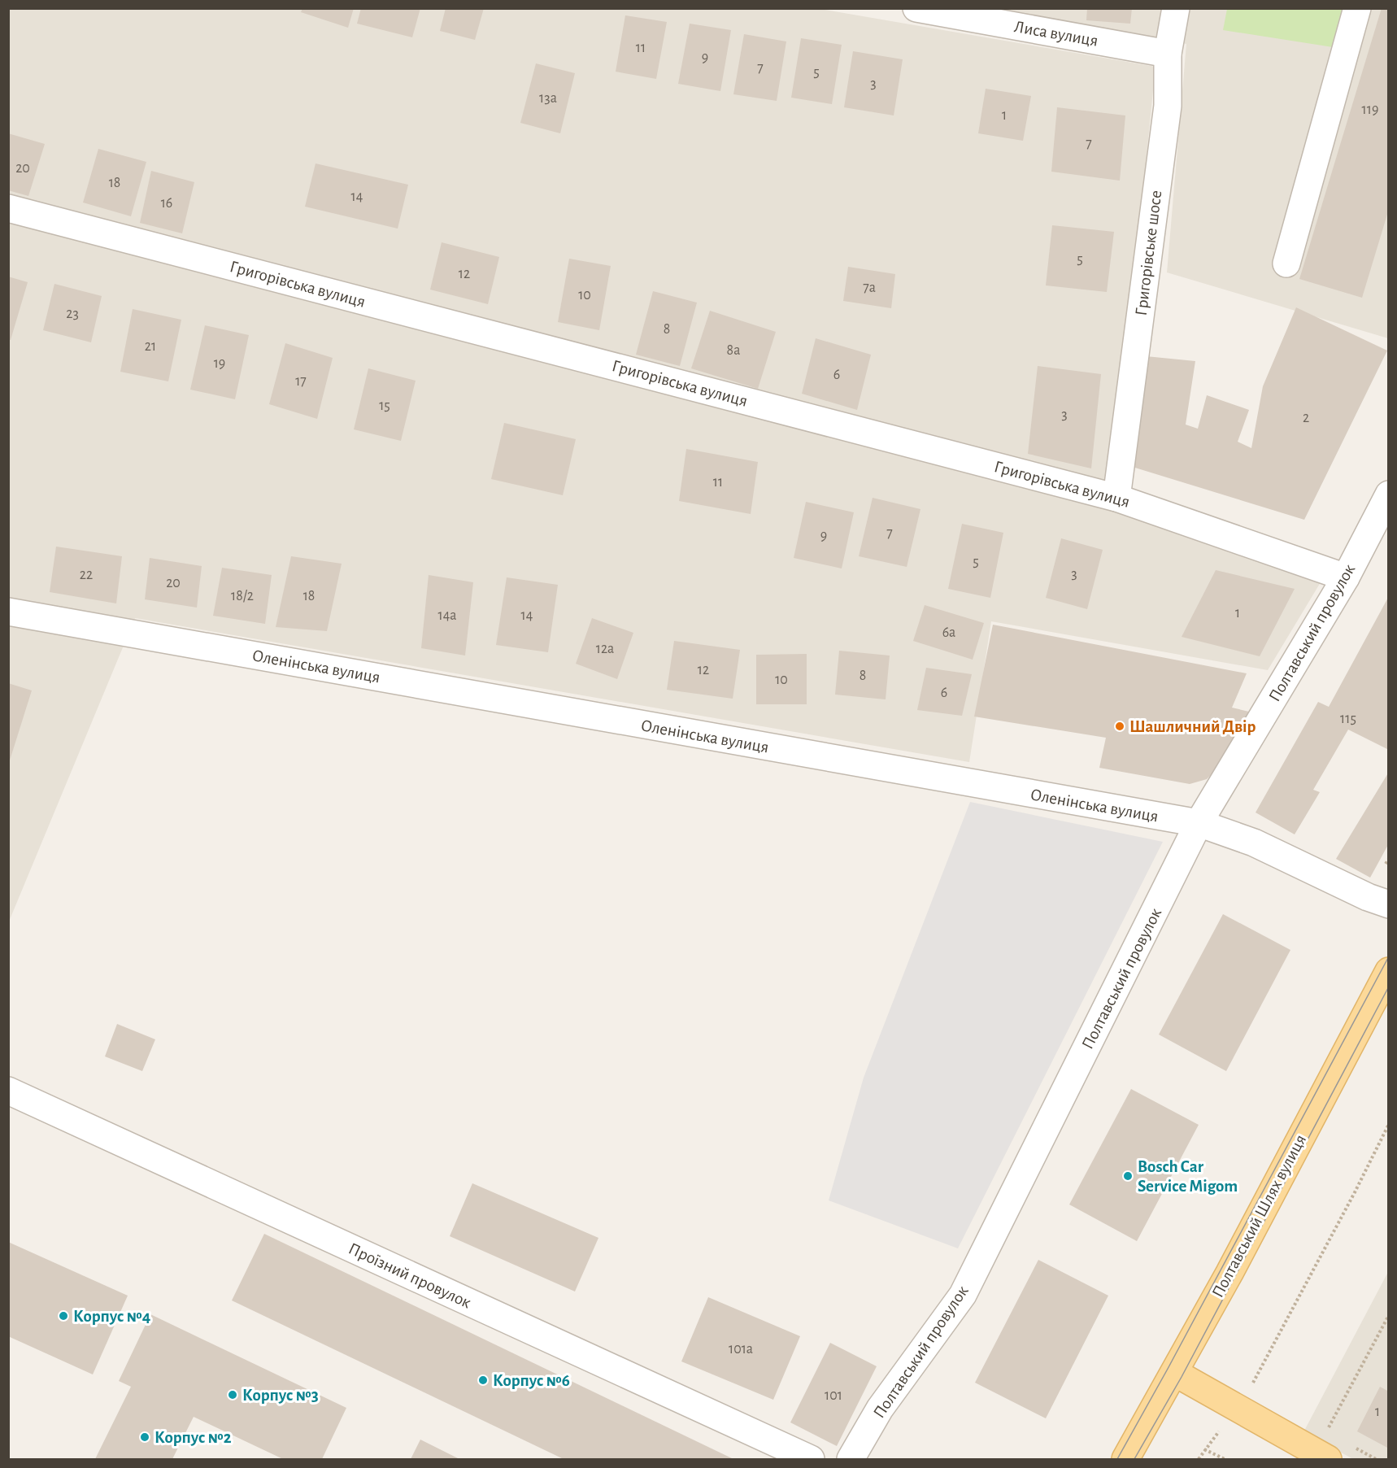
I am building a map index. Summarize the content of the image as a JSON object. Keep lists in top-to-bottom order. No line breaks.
{"streets":{"main road":["Полтавський Шлях вулиця"],"street":["Лиса вулиця","Григорівське шосе","Григорівська вулиця","Полтавський провулок","Оленінська вулиця","Проїзний провулок"]},"crossings":[["Лиса вулиця","Григорівське шосе"],["Григорівське шосе","Григорівська вулиця"],["Григорівська вулиця","Полтавський провулок"],["Полтавський провулок","Оленінська вулиця"]],"places":["Шашличний Двір","Bosch Car Service Migom","Корпус №4","Корпус №6","Корпус №3","Корпус №2"],"house_numbers":["11","9","7","5","3","13а","119","1","7","20","18","14","16","5","12","7а","10","23","8","21","8а","19","6","17","15","3","2","11","7","9","5","3","22","20","18/2","18","1","14а","14","6а","12а","12","8","10","6","115","101а","101","1"]}
